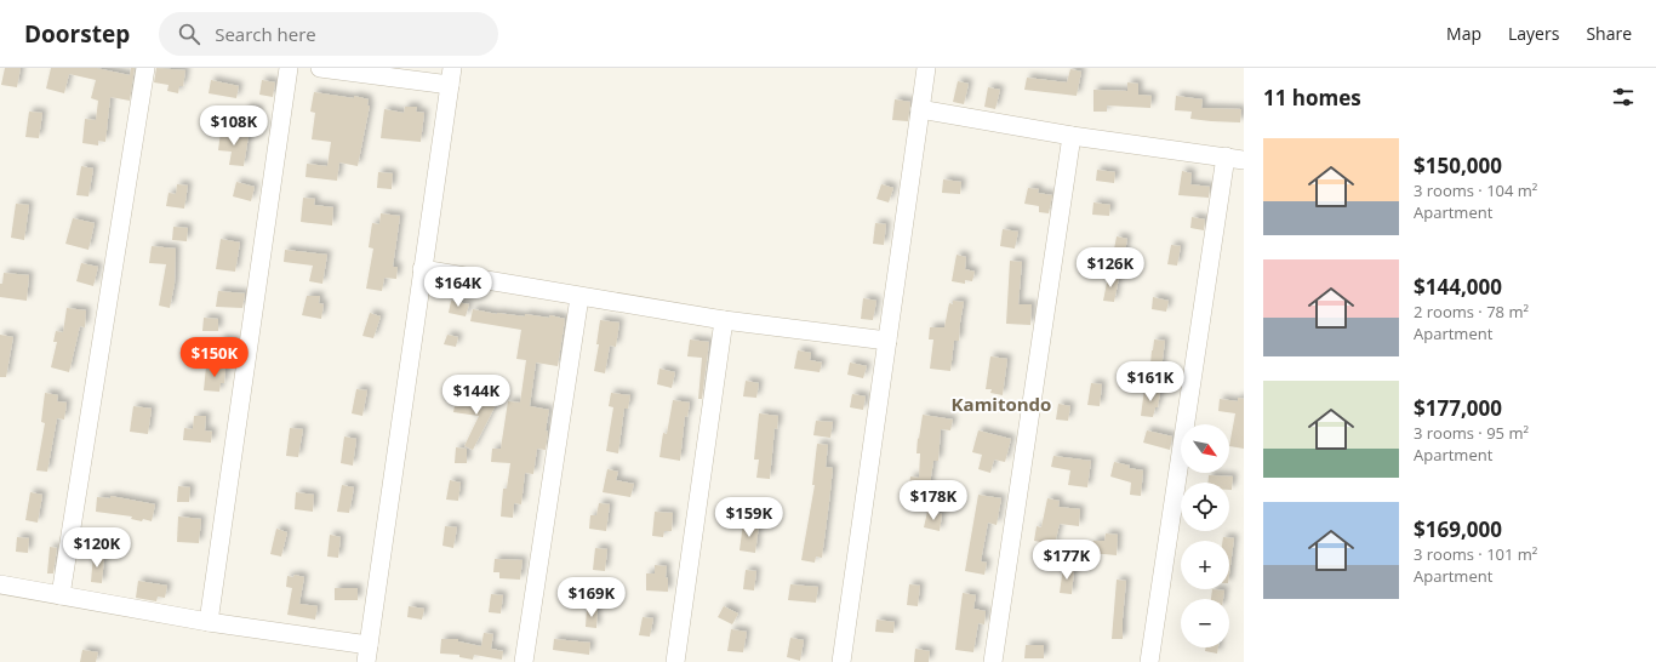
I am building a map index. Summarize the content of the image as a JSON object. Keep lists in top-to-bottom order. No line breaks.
{"districts":["Kamitondo"],"north":"bottom right","page":{"header":"Doorstep","search":"Search here","nav":["Map","Layers","Share"],"heading":"11 homes","price":["$108K","$126K","$164K","$150K","$161K","$144K","$178K","$159K","$120K","$177K","$169K"],"list":[{"name":"$150,000","note":"3 rooms · 104 m² · Apartment"},{"name":"$144,000","note":"2 rooms · 78 m² · Apartment"},{"name":"$177,000","note":"3 rooms · 95 m² · Apartment"},{"name":"$169,000","note":"3 rooms · 101 m² · Apartment"}],"map_buttons":["+","−"]}}
